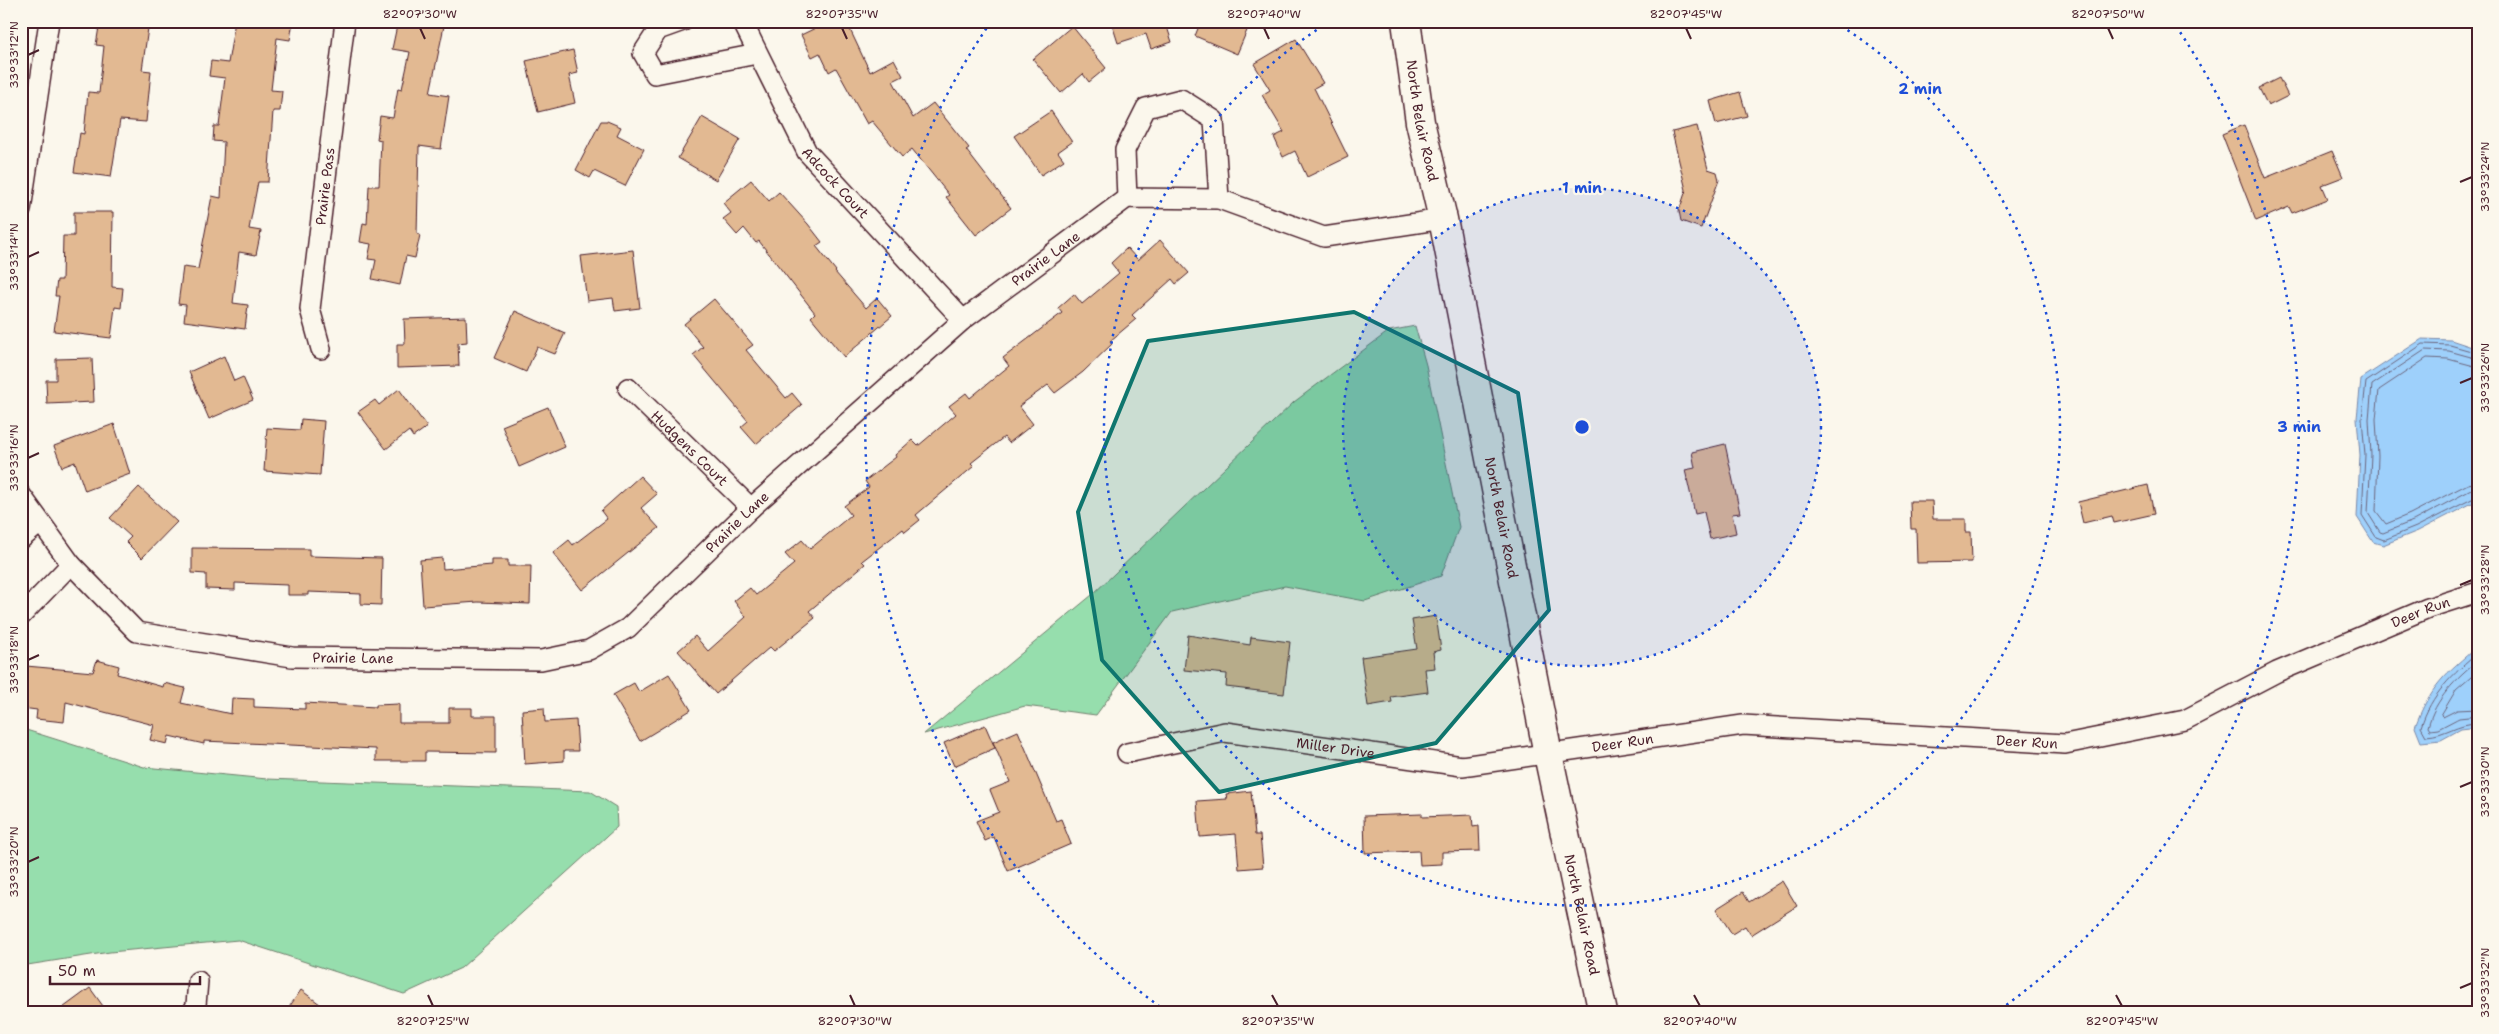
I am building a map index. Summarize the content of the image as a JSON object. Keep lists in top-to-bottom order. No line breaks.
{"streets":{"street":["North Belair Road","Adcock Court","Prairie Pass","Prairie Lane","Hudgens Court","Deer Run","Miller Drive"]},"crossings":[["North Belair Road","Deer Run"],["North Belair Road","Miller Drive"],["Adcock Court","Prairie Lane"],["Prairie Lane","Hudgens Court"],["Deer Run","Miller Drive"]],"scale_bar":"50 m","coordinates":["82°07'30\"W","82°07'35\"W","82°07'40\"W","82°07'45\"W","82°07'50\"W","33°33'12\"N","33°33'24\"N","33°33'14\"N","33°33'26\"N","33°33'16\"N","33°33'28\"N","33°33'18\"N","33°33'30\"N","33°33'20\"N","33°33'32\"N","82°07'25\"W"],"rings":["2 min","1 min","3 min"]}
